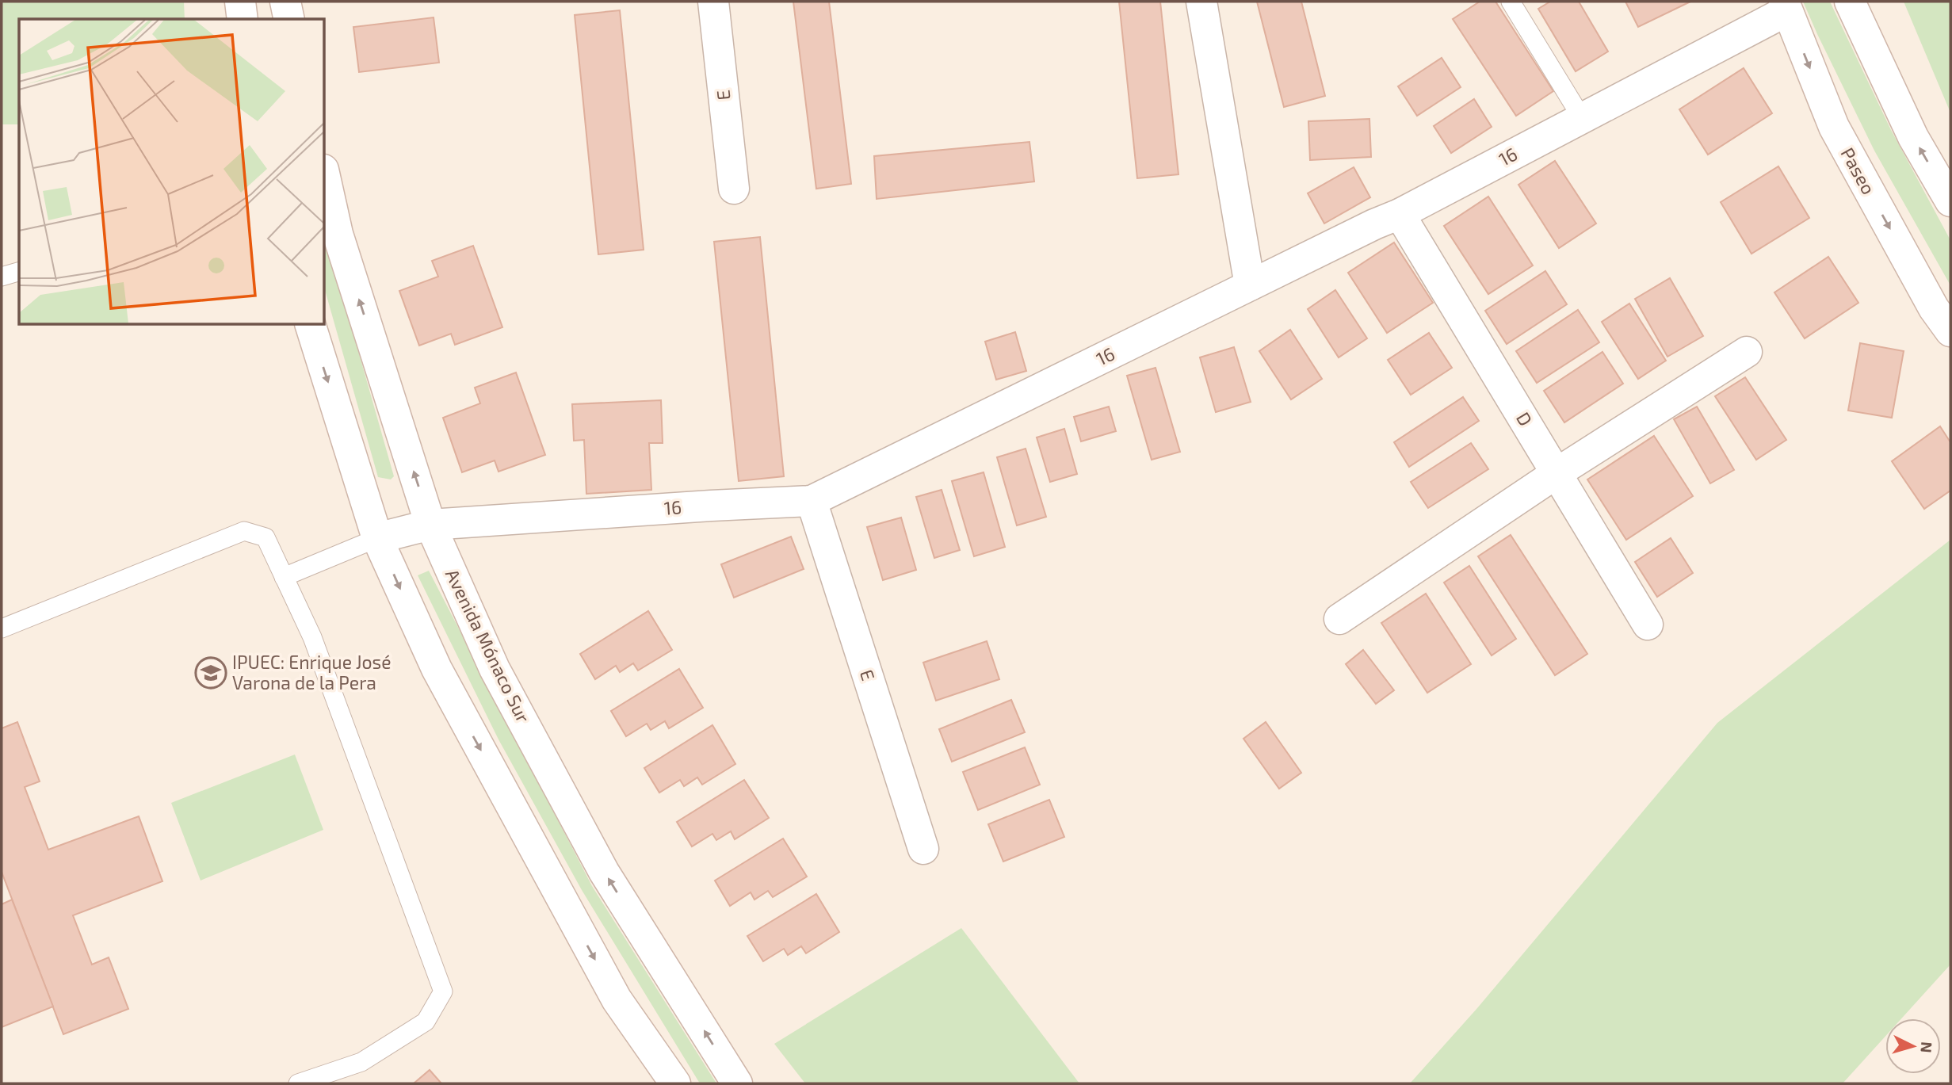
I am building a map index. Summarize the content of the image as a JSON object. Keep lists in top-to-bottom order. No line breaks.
{"streets":{"street":["E","16","Paseo","D","Avenida Mónaco Sur"]},"crossings":[["E","16"],["16","Paseo"],["16","D"],["16","Avenida Mónaco Sur"]],"places":{"school or university":["IPUEC: Enrique José Varona de la Pera"]},"north":"right"}
